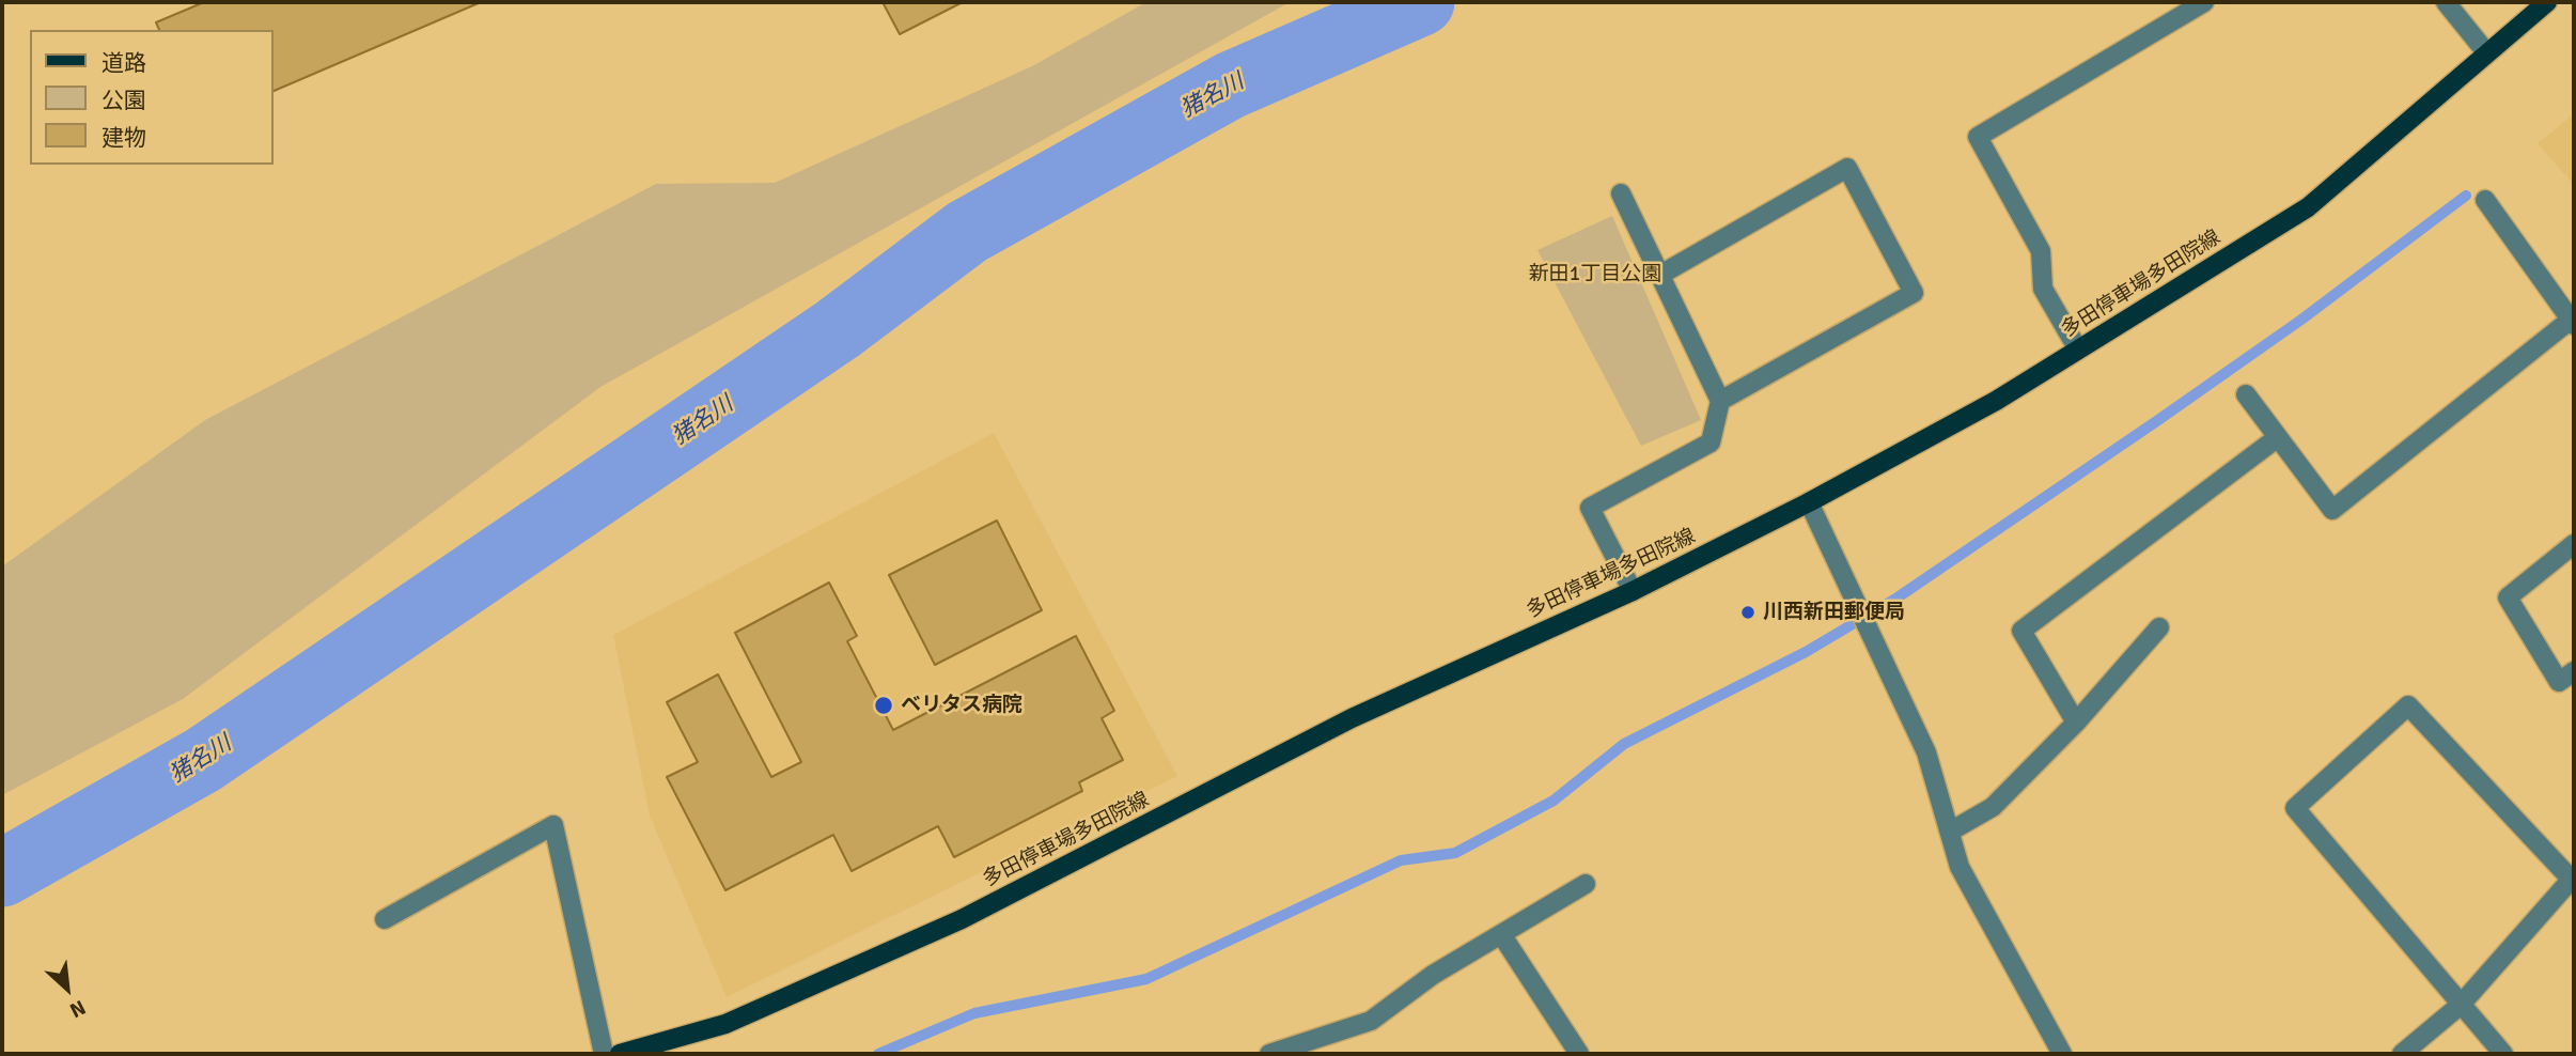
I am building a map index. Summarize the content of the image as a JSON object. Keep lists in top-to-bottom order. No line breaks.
{"streets":{"main road":["多田停車場多田院線"]},"water":["猪名川"],"parks":["新田1丁目公園"],"places":["川西新田郵便局","ベリタス病院"],"legend":["道路","公園","建物"],"north":"bottom right"}
